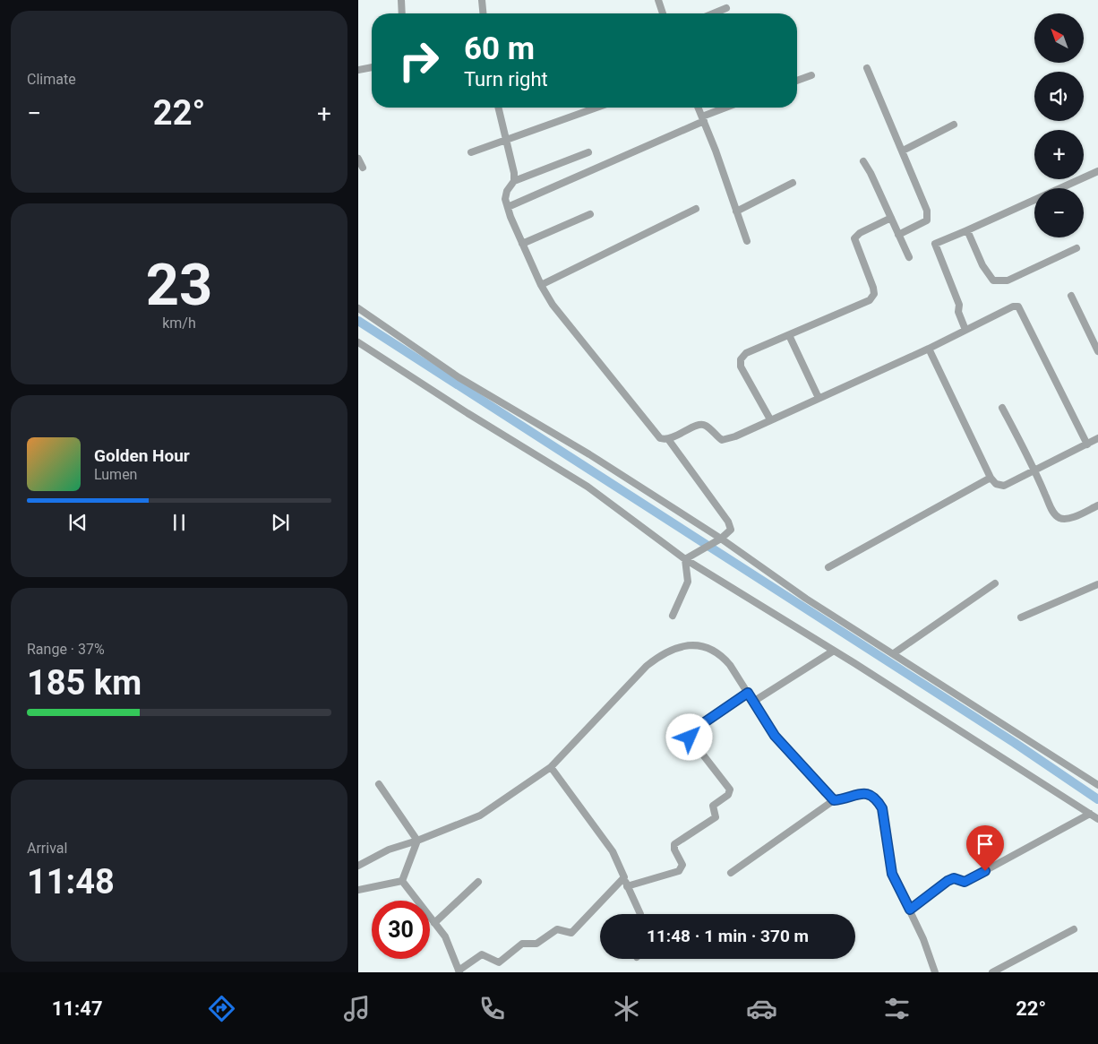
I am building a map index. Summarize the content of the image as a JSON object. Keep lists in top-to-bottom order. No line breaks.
{"north":"top left","page":{"tile":["Climate",["23","km/h"],["Range · 37%","185 km"],["Arrival","11:48"]],"map_buttons":["+","−"],"turn":["60 m","Turn right"],"heat":["−","22°","+"],"song":["Golden Hour","Lumen"],"limit":"30","trip":"11:48 · 1 min · 370 m","tabs":["11:47","22°"]}}
